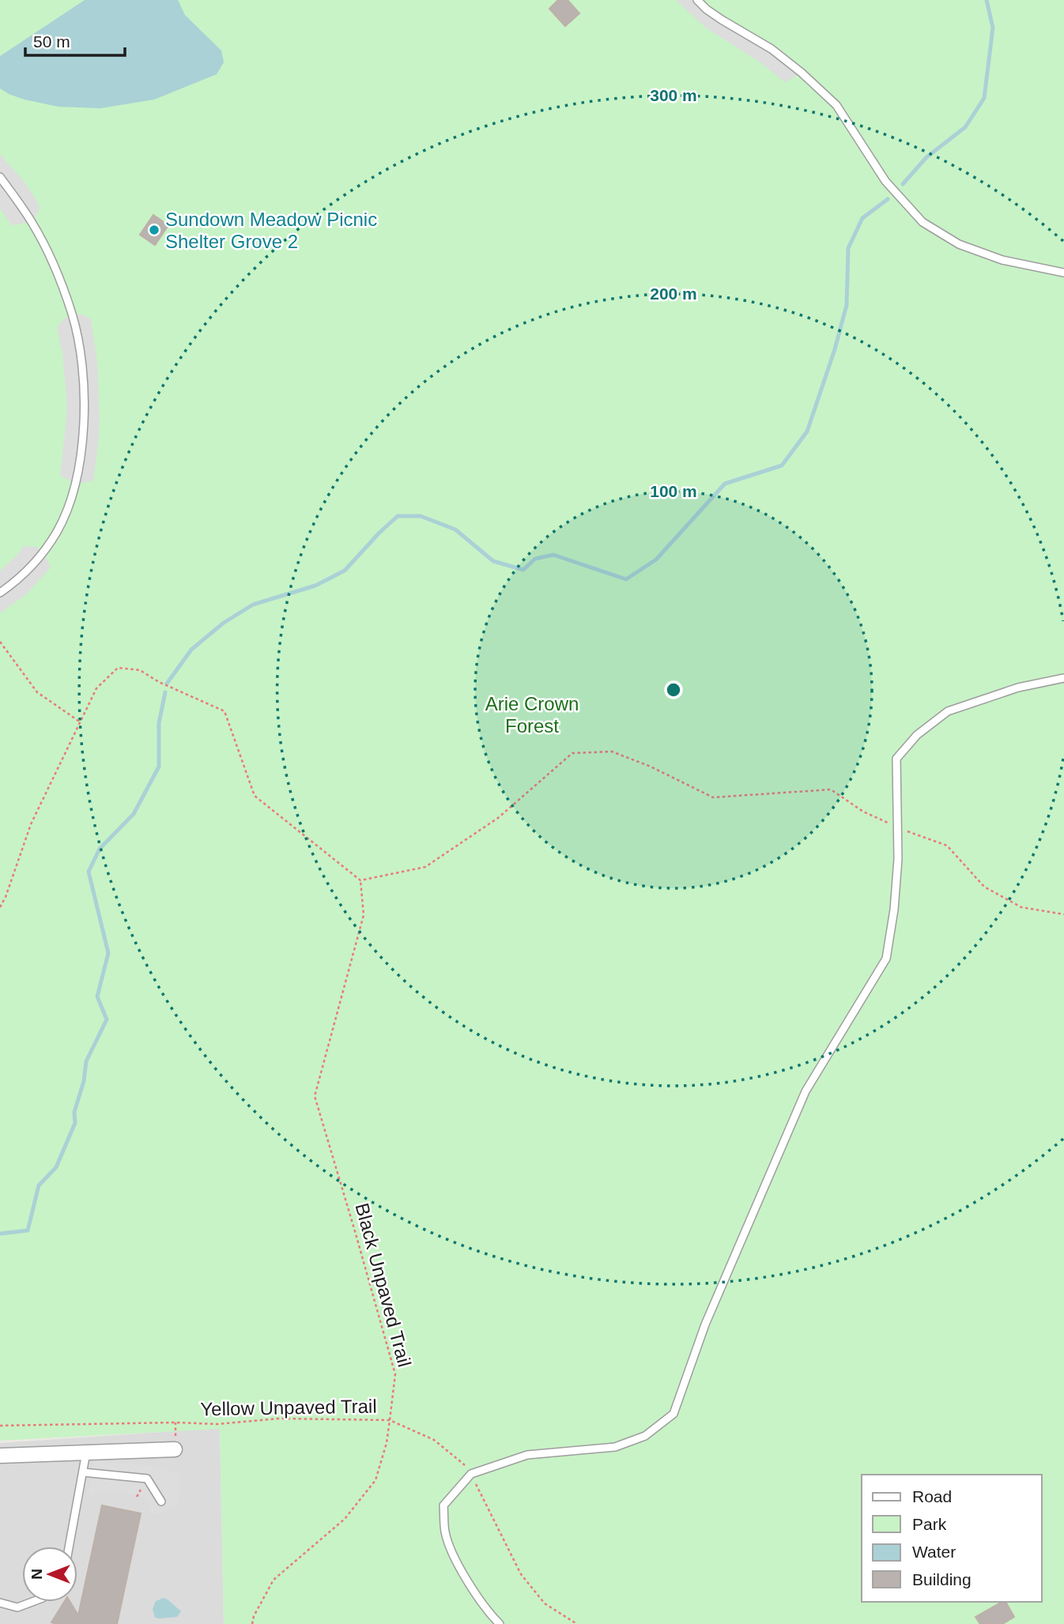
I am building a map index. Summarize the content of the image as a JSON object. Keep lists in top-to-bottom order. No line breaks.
{"streets":{"path":["Black Unpaved Trail","Yellow Unpaved Trail"]},"crossings":[["Black Unpaved Trail","Yellow Unpaved Trail"]],"parks":["Arie Crown Forest"],"places":["Sundown Meadow Picnic Shelter Grove 2"],"legend":["Road","Park","Water","Building"],"scale_bar":"50 m","north":"left","rings":["300 m","200 m","100 m"]}
